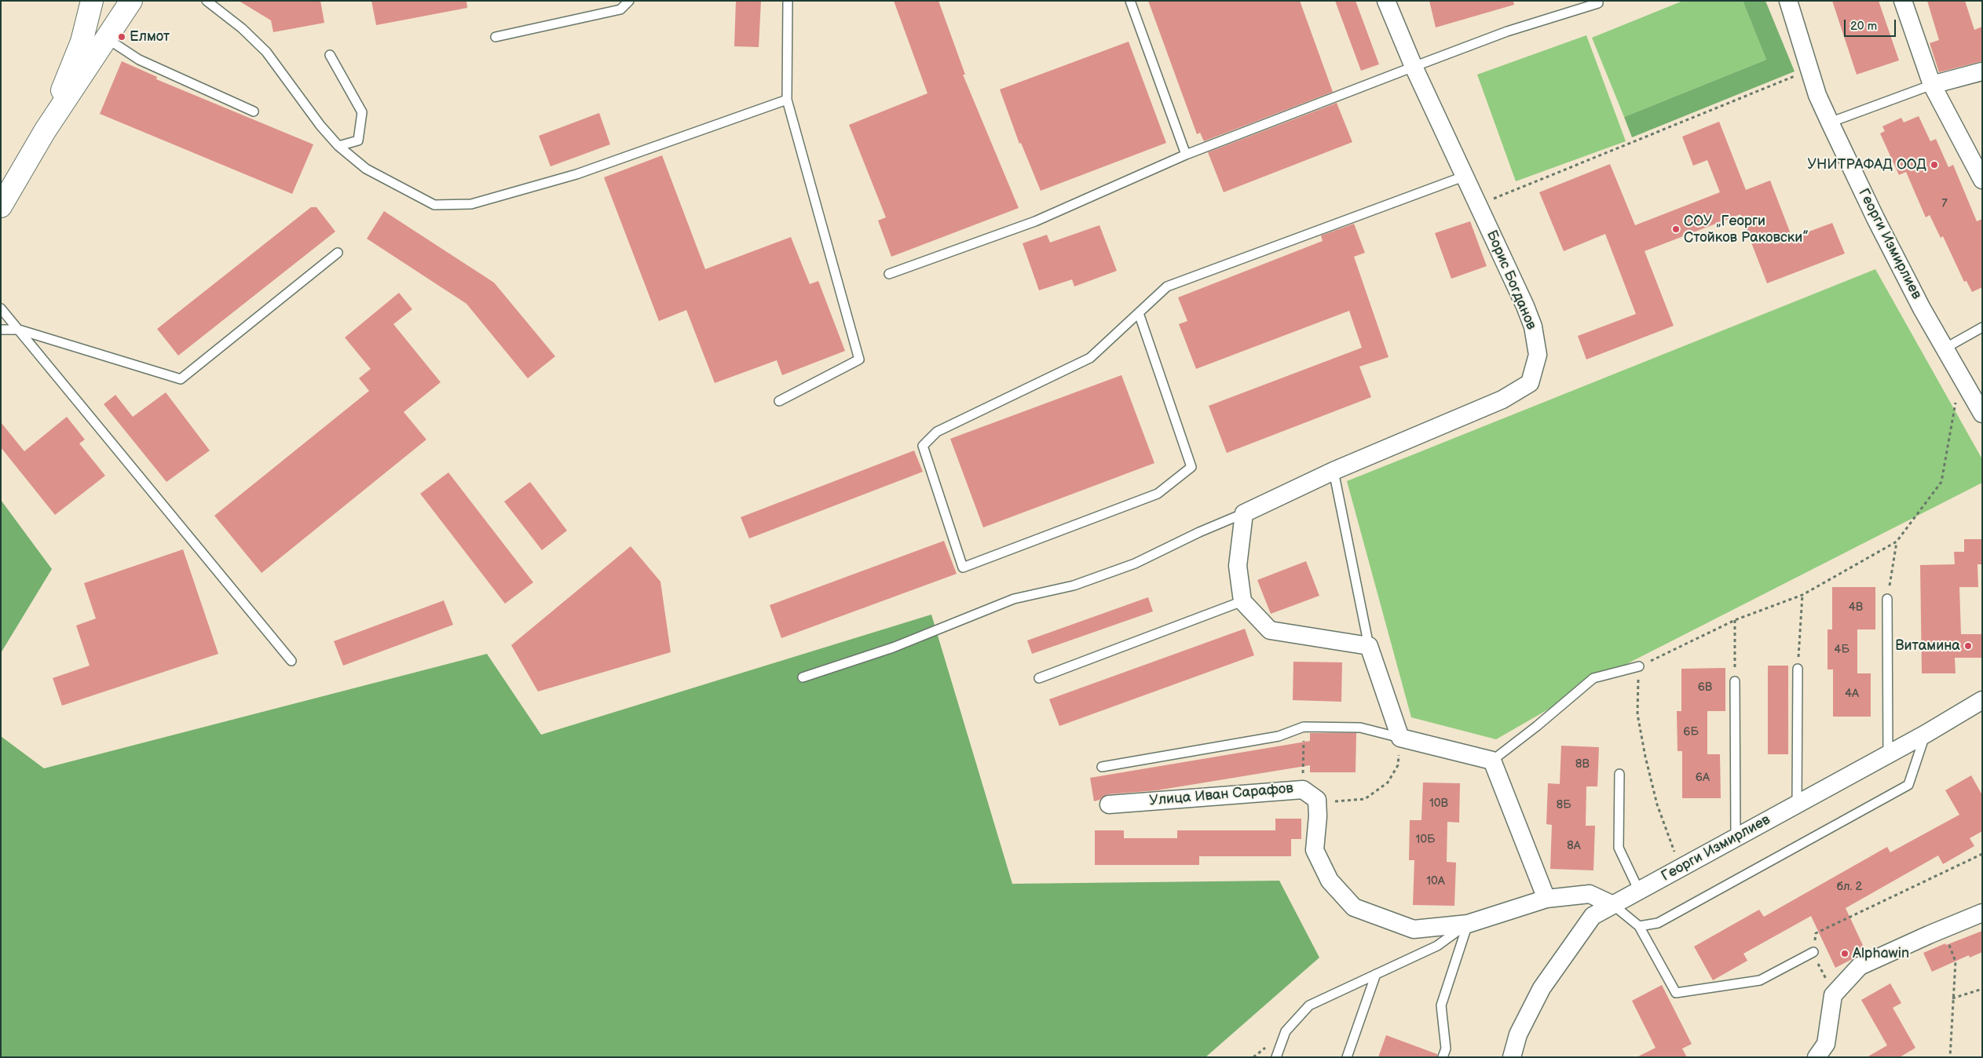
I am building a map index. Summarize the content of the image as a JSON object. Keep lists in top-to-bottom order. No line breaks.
{"streets":{"street":["Георги Измирлиев","Борис Богданов","Улица Иван Сарафов"]},"places":["Елмот","УНИТРАФАД ООД","СОУ „Георги Стойков Раковски”","Витамина","Alphawin"],"house_numbers":["7","4В","4Б","6В","4А","6Б","8В","6А","10В","8Б","10Б","8А","10А","бл. 2"],"scale_bar":"20 m"}
